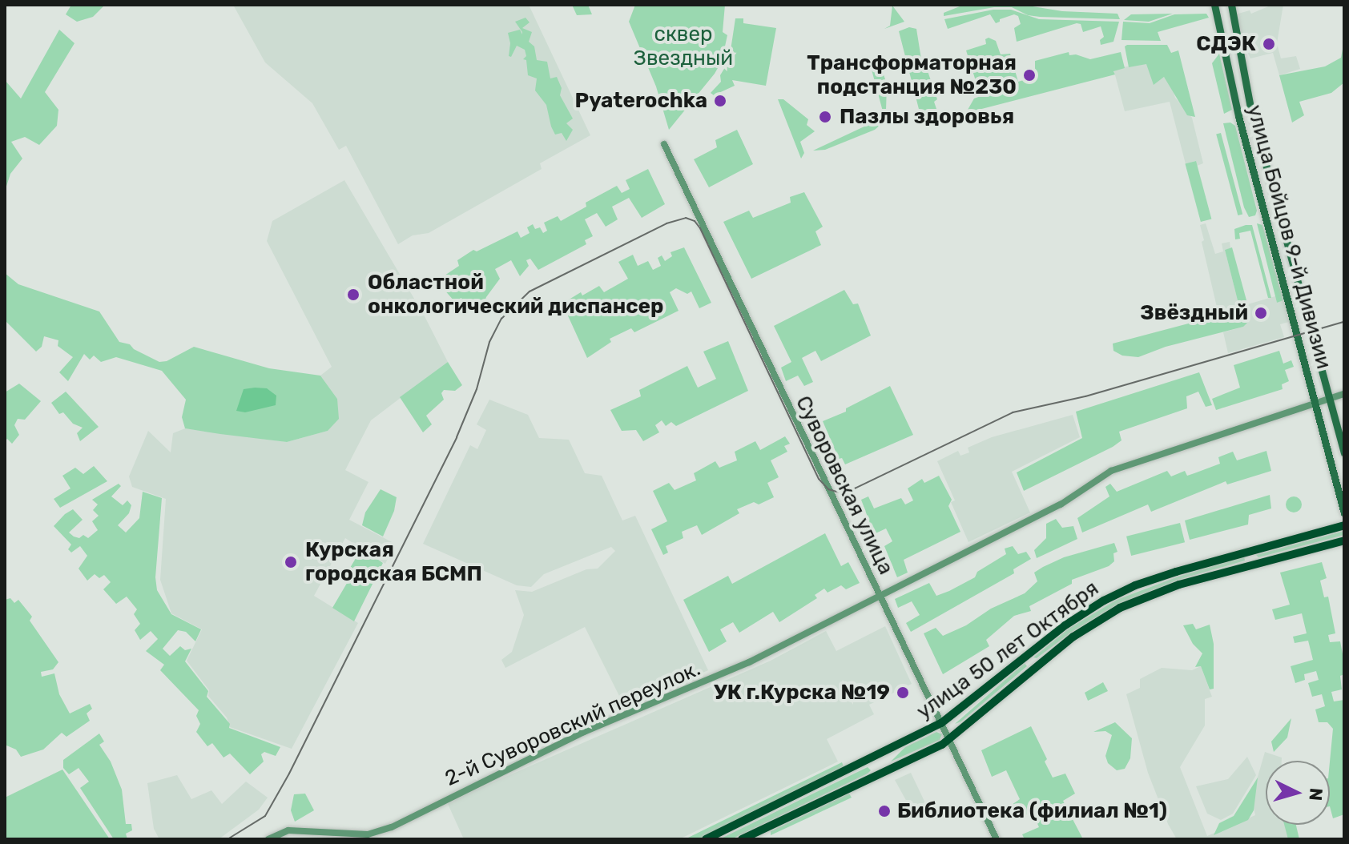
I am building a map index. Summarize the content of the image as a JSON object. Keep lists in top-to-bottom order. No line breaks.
{"streets":{"main road":["улица Бойцов 9-й Дивизии","улица 50 лет Октября"],"street":["Суворовская улица","2-й Суворовский переулок."]},"crossings":[["улица Бойцов 9-й Дивизии","2-й Суворовский переулок."],["Суворовская улица","улица 50 лет Октября"],["Суворовская улица","2-й Суворовский переулок."]],"parks":["сквер Звездный"],"places":["СДЭК","Трансформаторная подстанция №230","Pyaterochka","Пазлы здоровья","Областной онкологический диспансер","Звёздный","Курская городская БСМП","УК г.Курска №19","Библиотека (филиал №1)"],"north":"right"}
